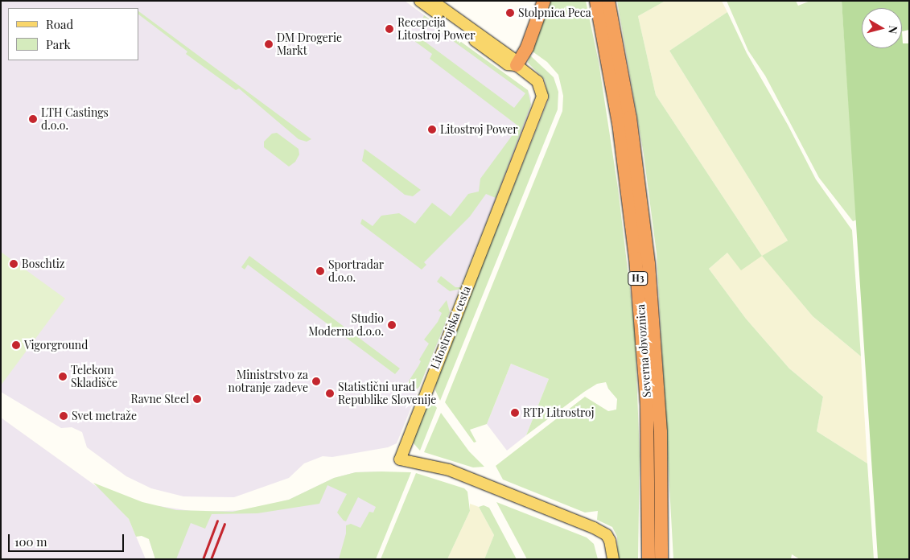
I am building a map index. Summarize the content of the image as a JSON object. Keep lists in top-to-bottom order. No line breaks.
{"streets":{"highway":["H3","Severna obvoznica"],"main road":["Litostrojska cesta"]},"places":["Stolpnica Peca","Recepcija Litostroj Power","DM Drogerie Markt","LTH Castings d.o.o.","Litostroj Power","Boschtiz","Sportradar d.o.o.","Studio Moderna d.o.o.","Vigorground","Telekom Skladišče","Ministrstvo za notranje zadeve","Statistični urad Republike Slovenije","Ravne Steel","RTP Litrostroj","Svet metraže"],"legend":["Road","Park"],"scale_bar":"100 m","north":"right"}
